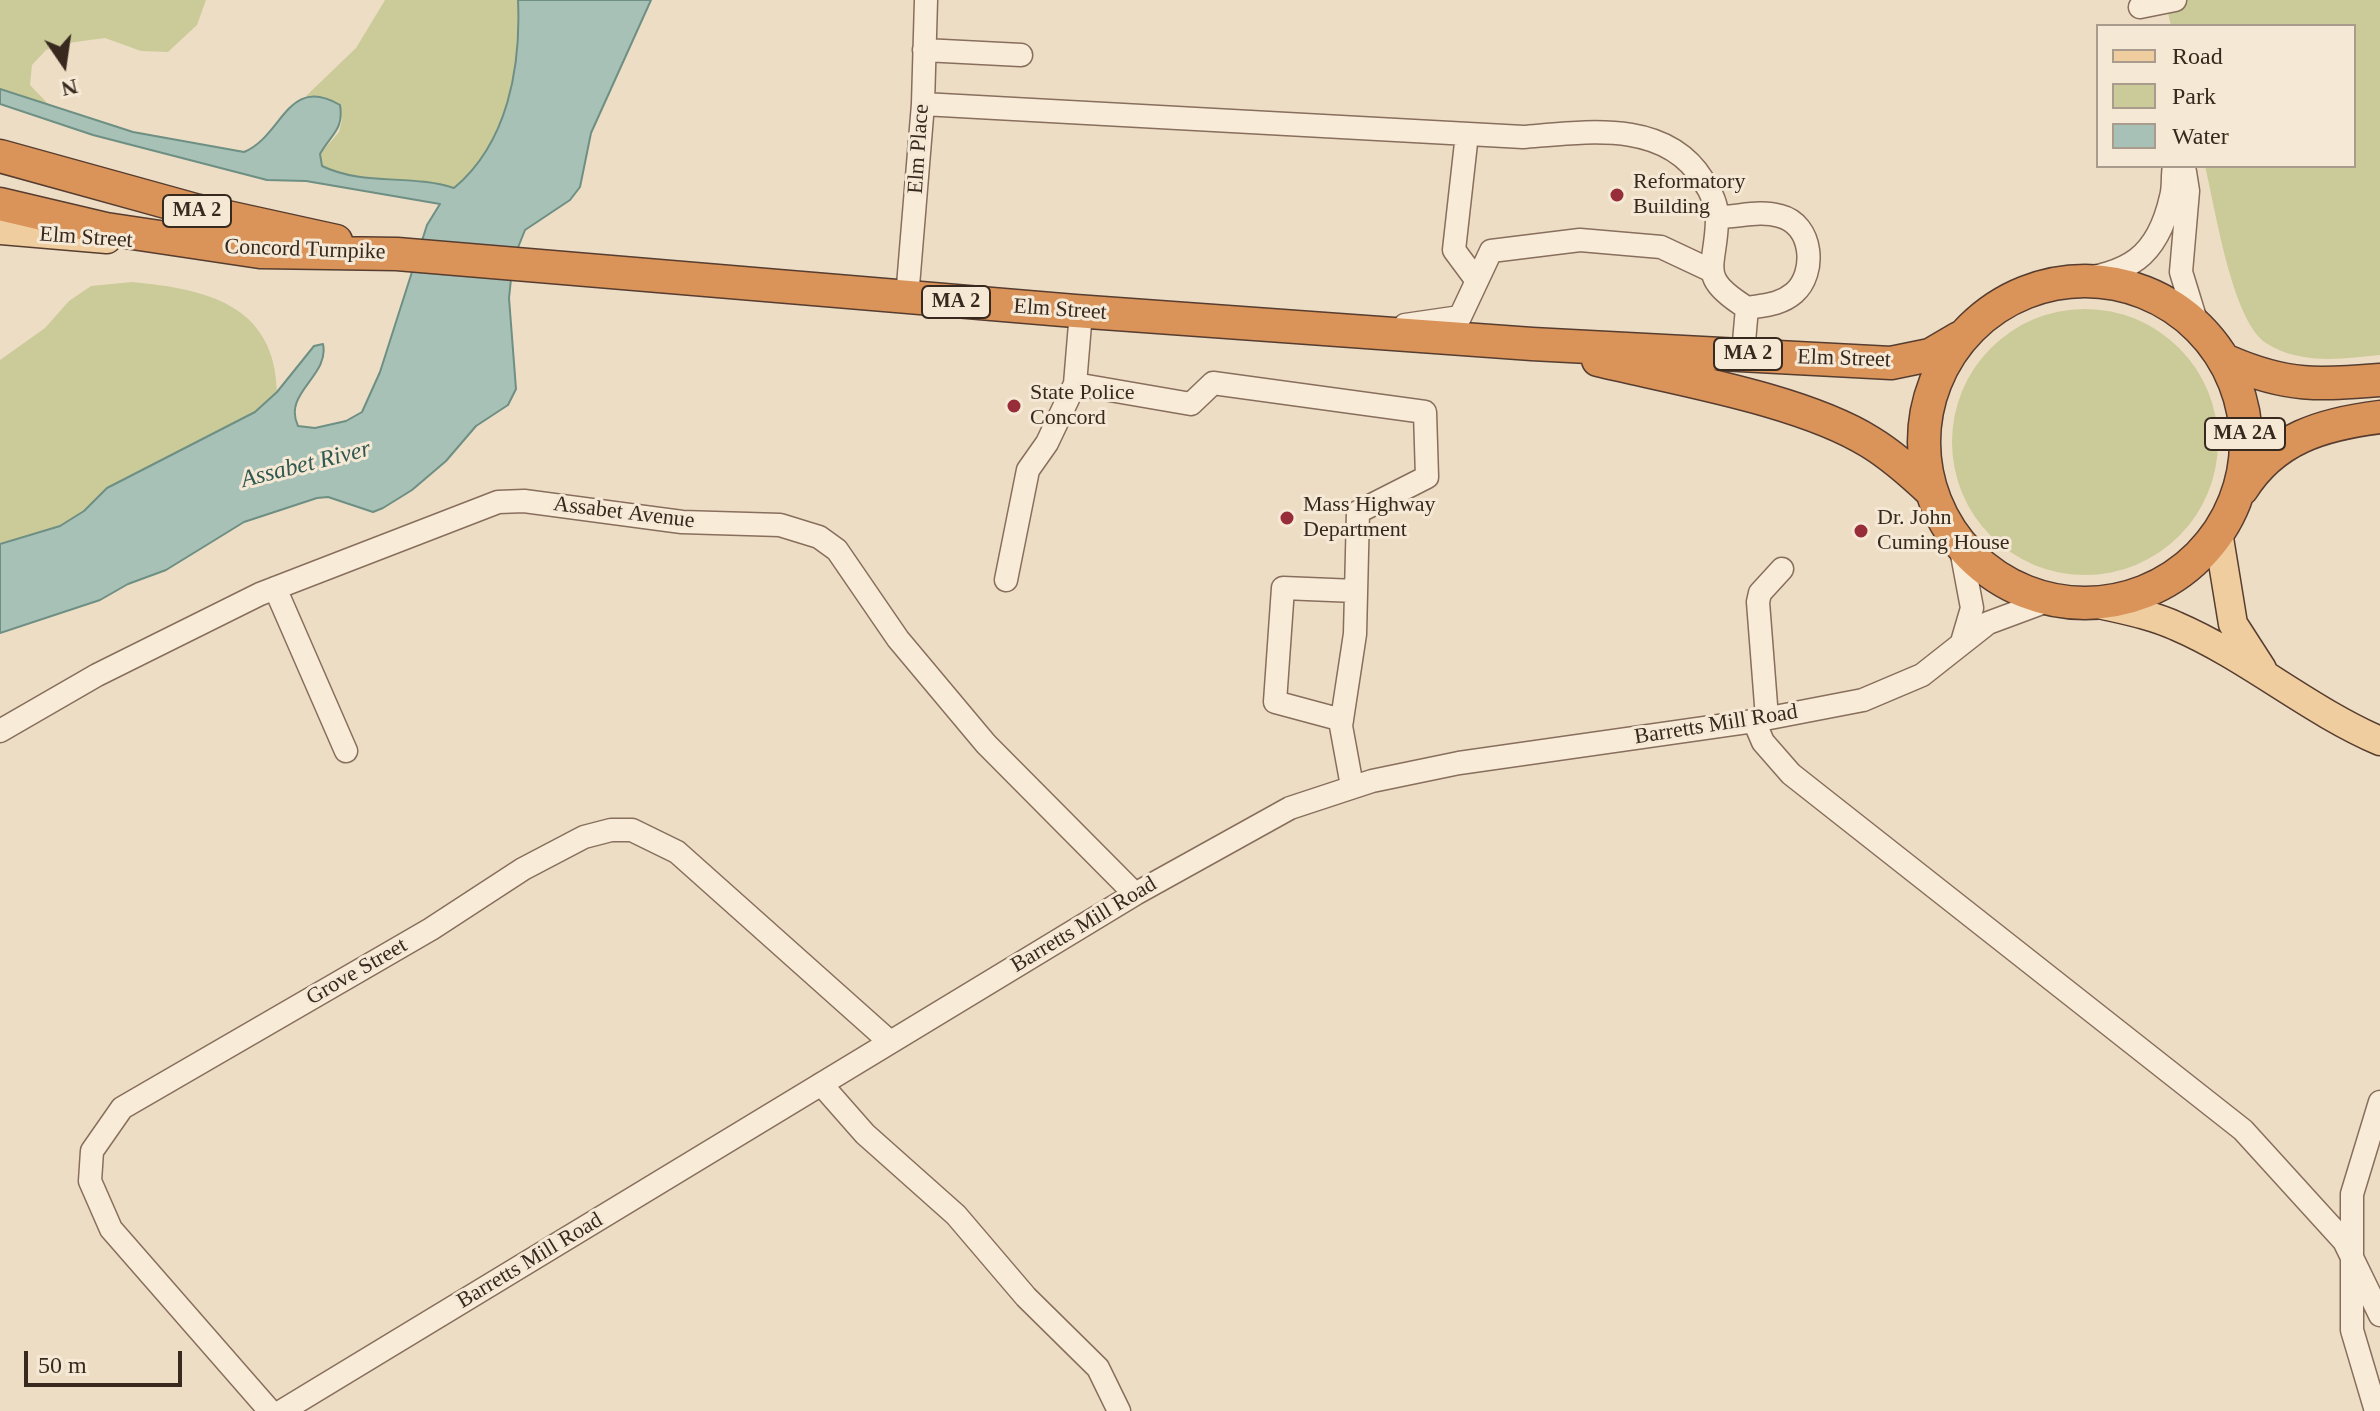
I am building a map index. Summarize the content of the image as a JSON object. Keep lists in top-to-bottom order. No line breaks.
{"streets":{"highway":["MA 2","Elm Street","Concord Turnpike","MA 2A"],"street":["Elm Place","Assabet Avenue","Barretts Mill Road","Grove Street"]},"crossings":[["Elm Place","Elm Street"],["MA 2","Elm Street"],["MA 2","MA 2A"],["MA 2","Barretts Mill Road"],["Elm Street","Concord Turnpike"],["Assabet Avenue","Barretts Mill Road"],["Barretts Mill Road","Grove Street"]],"water":["Assabet River"],"places":["Reformatory Building","State Police Concord","Mass Highway Department","Dr. John Cuming House"],"legend":["Road","Park","Water"],"scale_bar":"50 m","north":"bottom"}
